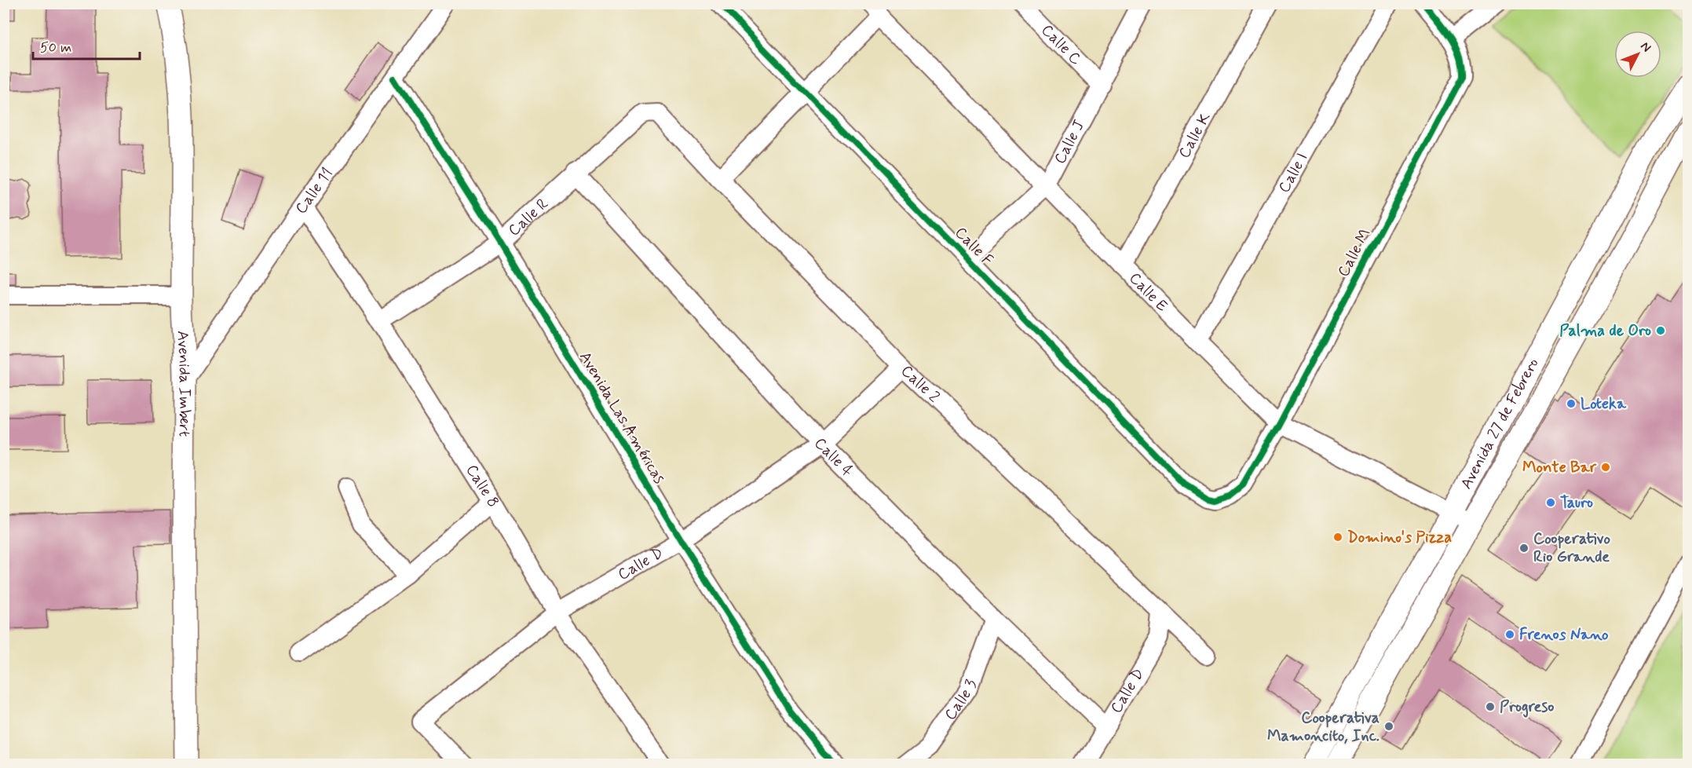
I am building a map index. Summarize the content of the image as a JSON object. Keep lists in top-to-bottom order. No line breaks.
{"streets":{"main road":["Avenida Imbert","Avenida 27 de Febrero"],"street":["Calle C","Calle K","Calle J","Calle I","Calle 11","Calle R","Calle F","Calle M","Calle E","Calle 2","Avenida Las Américas","Calle 4","Calle 8","Calle D","Calle 3"]},"crossings":[["Calle C","Calle J"],["Calle K","Calle E"],["Calle J","Calle F"],["Calle J","Calle E"],["Calle I","Calle E"],["Calle 11","Avenida Imbert"],["Calle 11","Avenida Las Américas"],["Calle 11","Calle 8"],["Calle R","Calle 2"],["Calle R","Avenida Las Américas"],["Calle R","Calle 4"],["Calle R","Calle 8"],["Calle F","Calle M"],["Calle M","Calle E"],["Calle E","Avenida 27 de Febrero"],["Calle 2","Calle D"],["Avenida Las Américas","Calle D"],["Calle 4","Calle D"],["Calle 4","Calle 3"],["Calle 8","Calle D"]],"places":["Palma de Oro","Loteka","Monte Bar","Tauro","Domino's Pizza","Cooperativo Rio Grande","Frenos Nano","Progreso","Cooperativa Mamoncito, Inc."],"scale_bar":"50 m","north":"top right"}
